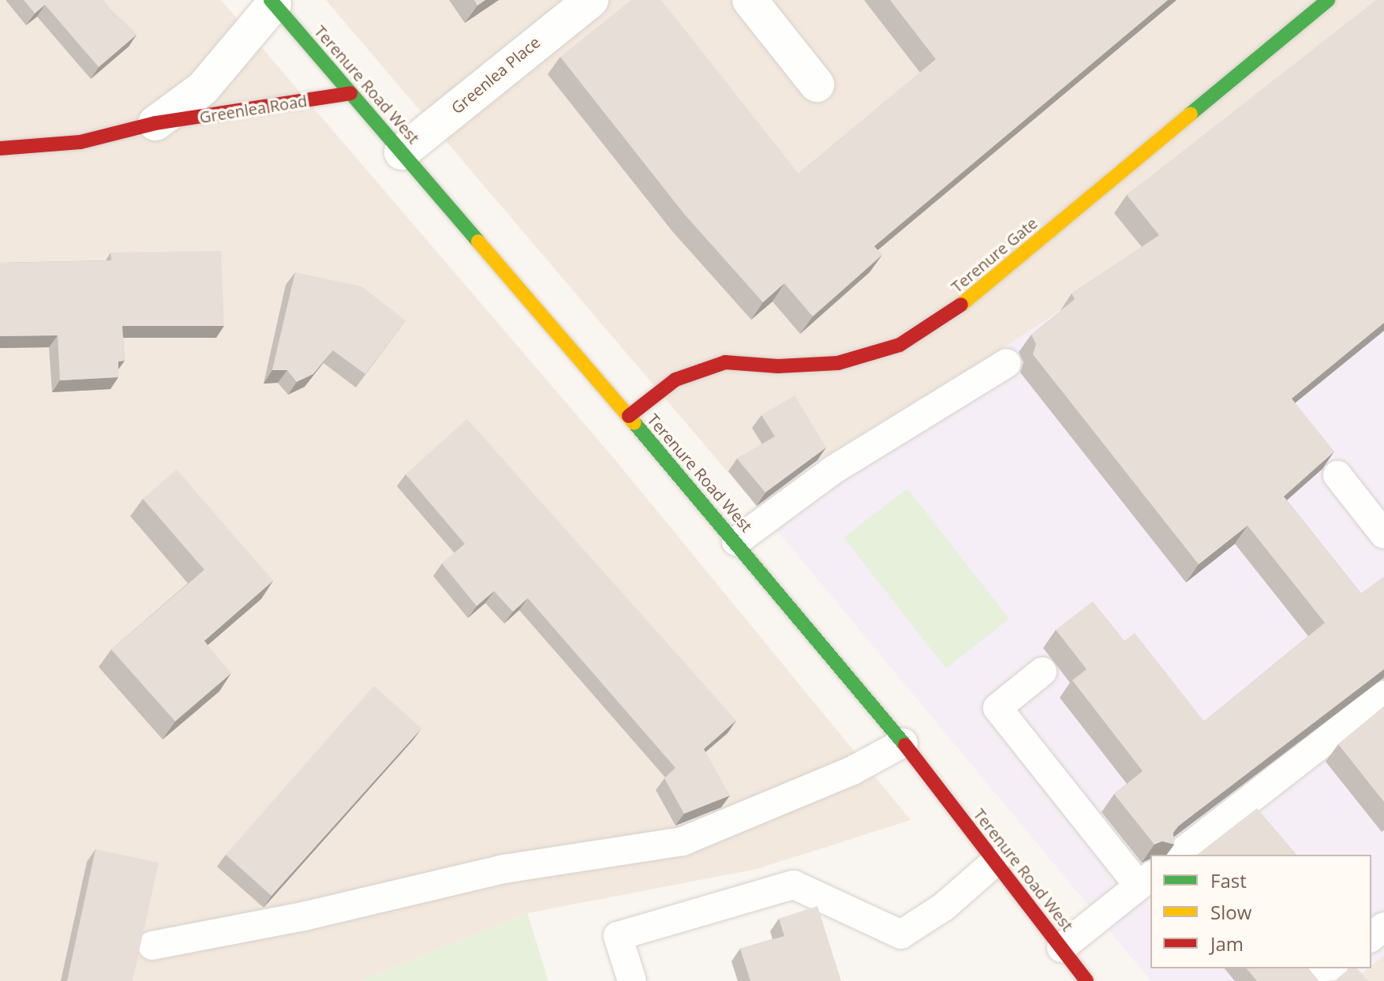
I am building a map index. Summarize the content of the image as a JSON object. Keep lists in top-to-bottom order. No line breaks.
{"streets":{"main road":["Terenure Road West","Greenlea Road","Terenure Gate"],"street":["Greenlea Place"]},"crossings":[["Greenlea Place","Terenure Road West"],["Terenure Road West","Greenlea Road"],["Terenure Road West","Terenure Gate"]],"legend":["Fast","Slow","Jam"]}
